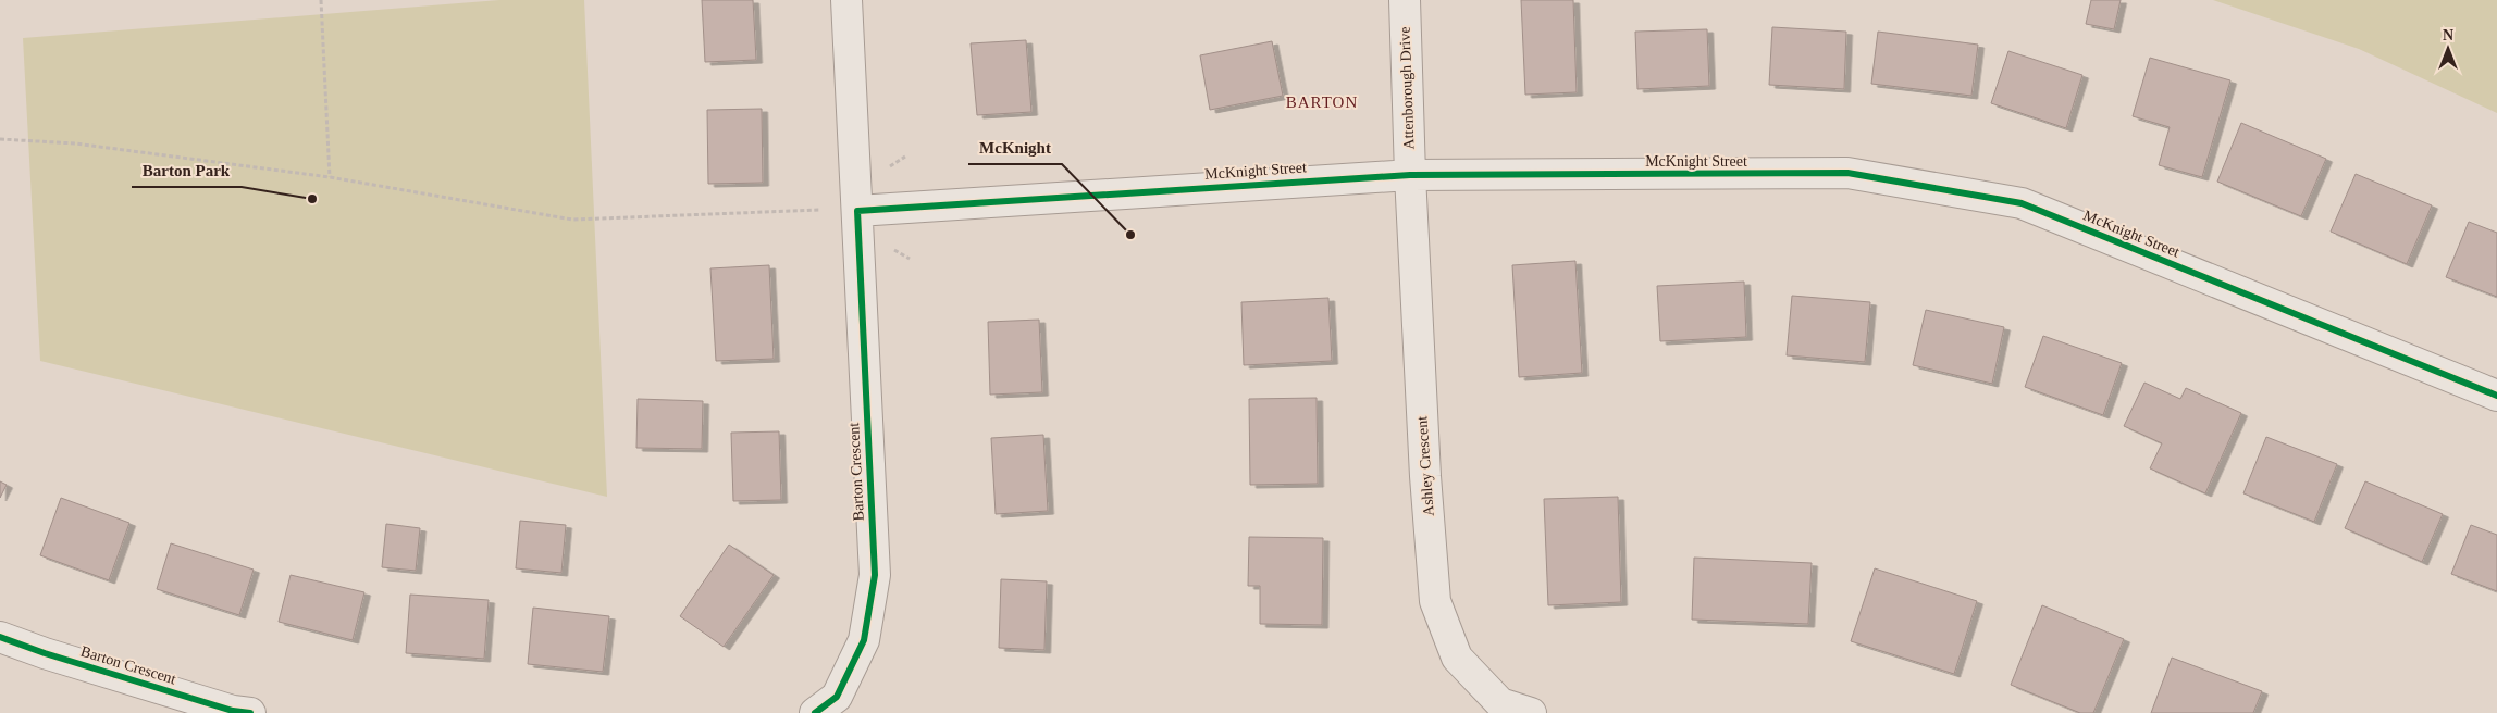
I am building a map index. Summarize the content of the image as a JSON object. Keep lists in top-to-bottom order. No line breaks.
{"streets":{"street":["Attenborough Drive","McKnight Street","Ashley Crescent","Barton Crescent"]},"crossings":[["Attenborough Drive","McKnight Street"],["Attenborough Drive","Ashley Crescent"],["McKnight Street","Ashley Crescent"],["McKnight Street","Barton Crescent"]],"districts":["BARTON"],"places":["Barton Park","McKnight"],"north":"top"}
